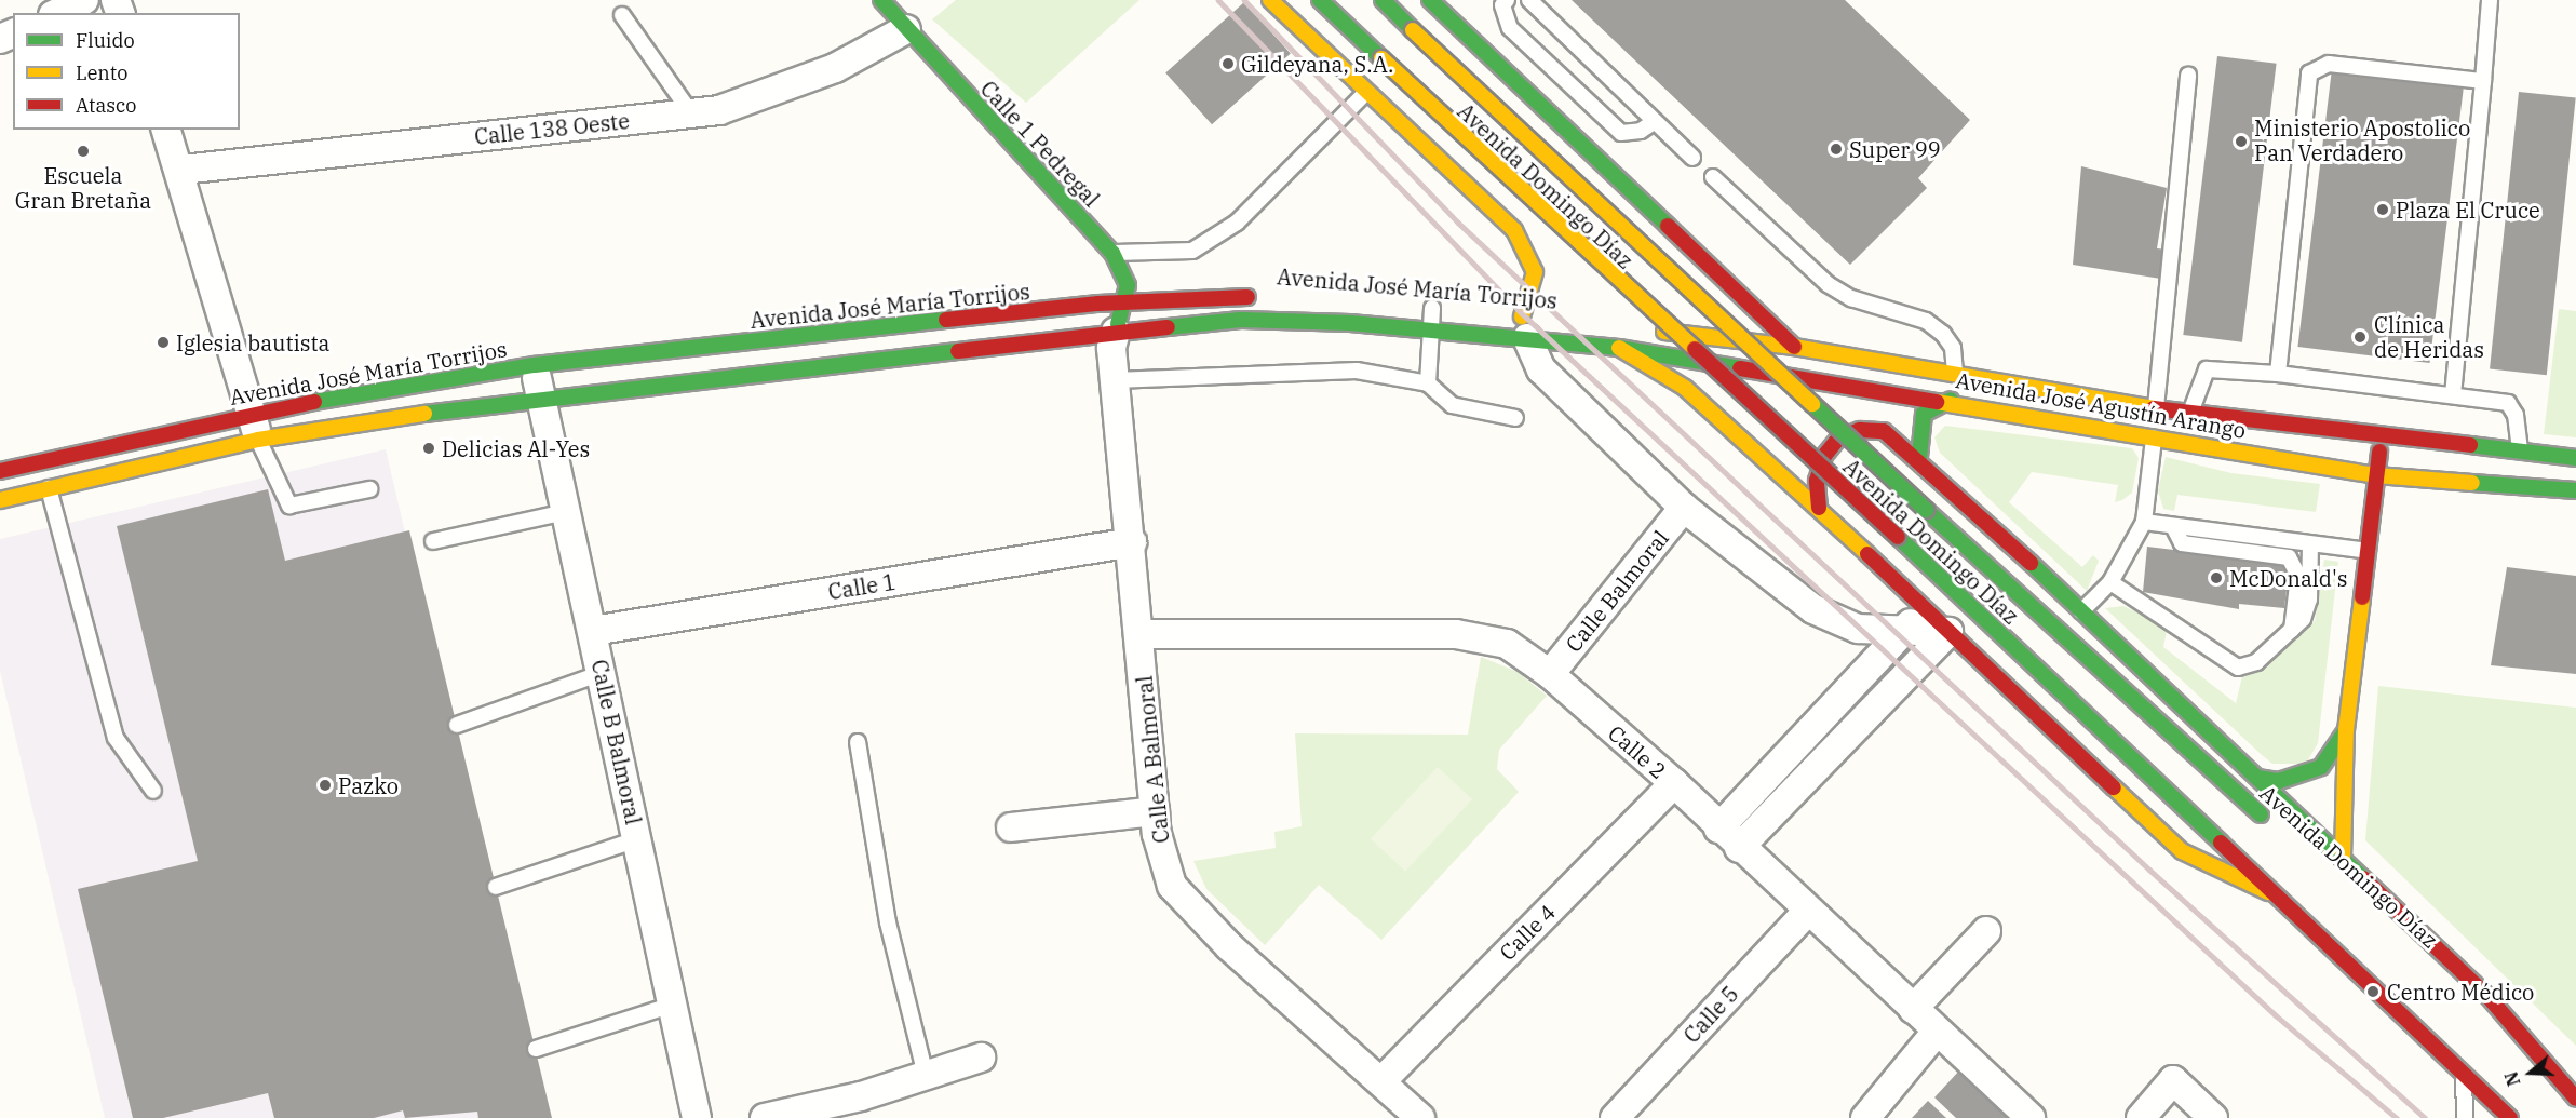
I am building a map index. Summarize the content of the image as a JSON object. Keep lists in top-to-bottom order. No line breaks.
{"streets":{"main road":["Calle 1 Pedregal","Avenida Domingo Díaz","Avenida José María Torrijos","Avenida José Agustín Arango"],"street":["Calle 138 Oeste","Calle 1","Calle Balmoral","Calle B Balmoral","Calle 2","Calle A Balmoral","Calle 4","Calle 5"]},"crossings":[["Calle 138 Oeste","Calle 1 Pedregal"],["Calle 1 Pedregal","Avenida José María Torrijos"],["Calle 1 Pedregal","Calle A Balmoral"],["Avenida José María Torrijos","Avenida José Agustín Arango"],["Avenida José María Torrijos","Calle B Balmoral"],["Avenida José María Torrijos","Calle A Balmoral"],["Calle 1","Calle B Balmoral"],["Calle 1","Calle A Balmoral"],["Calle Balmoral","Calle 2"],["Calle 2","Calle A Balmoral"],["Calle 2","Calle 4"],["Calle 2","Calle 5"],["Calle A Balmoral","Calle 4"]],"places":["Gildeyana, S.A.","Ministerio Apostolico Pan Verdadero","Super 99","Escuela Gran Bretaña","Plaza El Cruce","Clínica de Heridas","Iglesia bautista","Delicias Al-Yes","McDonald's","Pazko","Centro Médico"],"legend":["Fluido","Lento","Atasco"],"north":"left"}
